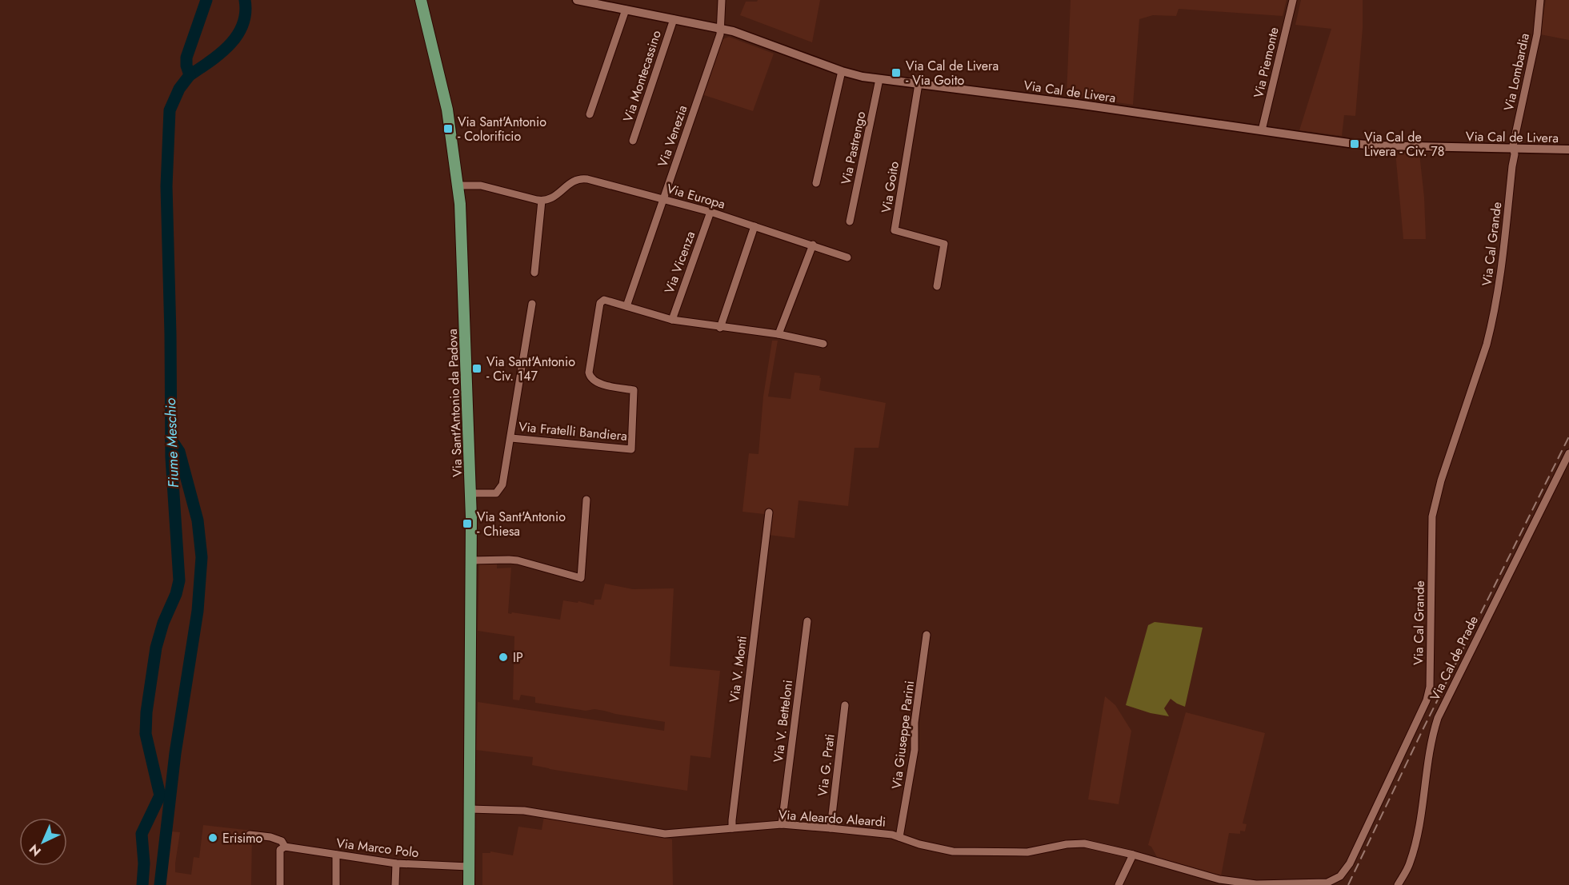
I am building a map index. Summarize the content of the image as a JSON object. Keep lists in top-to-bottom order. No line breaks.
{"streets":{"main road":["Via Sant'Antonio da Padova"],"street":["Via Piemonte","Via Lombardia","Via Montecassino","Via Cal de Livera","Via Venezia","Via Pastrengo","Via Goito","Via Europa","Via Cal Grande","Via Vicenza","Via Fratelli Bandiera","Via Cal de Prade","Via V. Monti","Via V. Betteloni","Via Giuseppe Parini","Via G. Prati","Via Aleardo Aleardi","Via Marco Polo"]},"crossings":[["Via Piemonte","Via Cal de Livera"],["Via Lombardia","Via Cal de Livera"],["Via Lombardia","Via Cal Grande"],["Via Montecassino","Via Cal de Livera"],["Via Cal de Livera","Via Venezia"],["Via Cal de Livera","Via Pastrengo"],["Via Cal de Livera","Via Goito"],["Via Cal de Livera","Via Cal Grande"],["Via Venezia","Via Europa"],["Via Venezia","Via Fratelli Bandiera"],["Via Europa","Via Vicenza"],["Via Cal Grande","Via Aleardo Aleardi"],["Via Sant'Antonio da Padova","Via Fratelli Bandiera"],["Via Sant'Antonio da Padova","Via Aleardo Aleardi"],["Via Sant'Antonio da Padova","Via Marco Polo"],["Via V. Monti","Via Aleardo Aleardi"],["Via V. Betteloni","Via Aleardo Aleardi"],["Via Giuseppe Parini","Via Aleardo Aleardi"],["Via G. Prati","Via Aleardo Aleardi"]],"water":["Fiume Meschio"],"places":{"transit":["Via Cal de Livera - Via Goito","Via Sant'Antonio - Colorificio","Via Cal de Livera - Civ. 78","Via Sant'Antonio - Civ. 147","Via Sant'Antonio - Chiesa"],"other":["IP","Erisimo"]},"north":"bottom left"}
